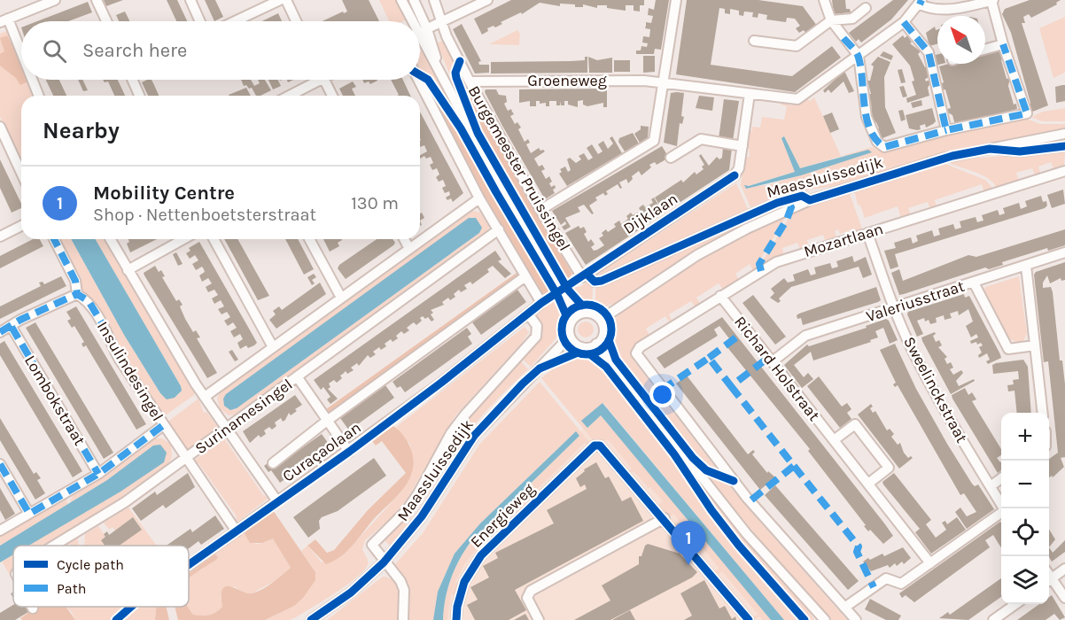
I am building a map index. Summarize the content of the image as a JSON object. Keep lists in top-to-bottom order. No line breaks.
{"streets":{"street":["Groeneweg","Burgemeester Pruissingel","Maassluissedijk","Dijklaan","Mozartlaan","Valeriusstraat","Richard Holstraat","Insulindesingel","Sweelinckstraat","Lombokstraat","Surinamesingel","Curaçaolaan","Energieweg"]},"crossings":[["Groeneweg","Burgemeester Pruissingel"],["Burgemeester Pruissingel","Maassluissedijk"],["Burgemeester Pruissingel","Dijklaan"],["Maassluissedijk","Dijklaan"],["Maassluissedijk","Curaçaolaan"],["Mozartlaan","Richard Holstraat"],["Mozartlaan","Sweelinckstraat"],["Valeriusstraat","Richard Holstraat"],["Valeriusstraat","Sweelinckstraat"],["Insulindesingel","Surinamesingel"],["Insulindesingel","Curaçaolaan"]],"legend":["Cycle path","Path"],"north":"top left","page":{"search":"Search here","heading":"Nearby","list":[{"mark":"1","name":"Mobility Centre","note":"Shop · Nettenboetsterstraat","value":"130 m"}],"map_buttons":["+","−"],"pins":"1"}}
